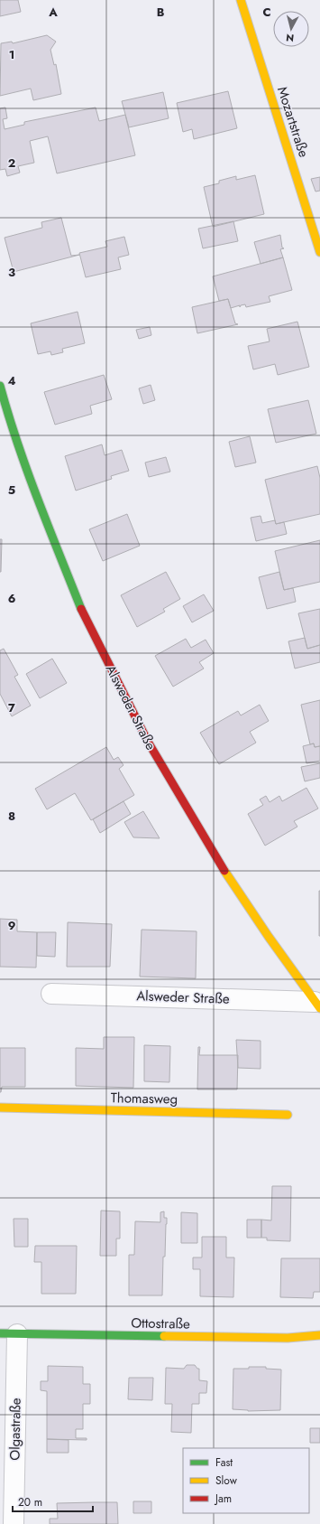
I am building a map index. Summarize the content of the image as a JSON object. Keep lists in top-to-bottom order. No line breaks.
{"streets":{"street":["Mozartstraße","Alsweder Straße","Thomasweg","Ottostraße","Olgastraße"]},"crossings":[["Ottostraße","Olgastraße"]],"legend":["Fast","Slow","Jam"],"scale_bar":"20 m","north":"bottom","grid":{"columns":["A","B","C"],"rows":["1","2","3","4","5","6","7","8","9"]}}
